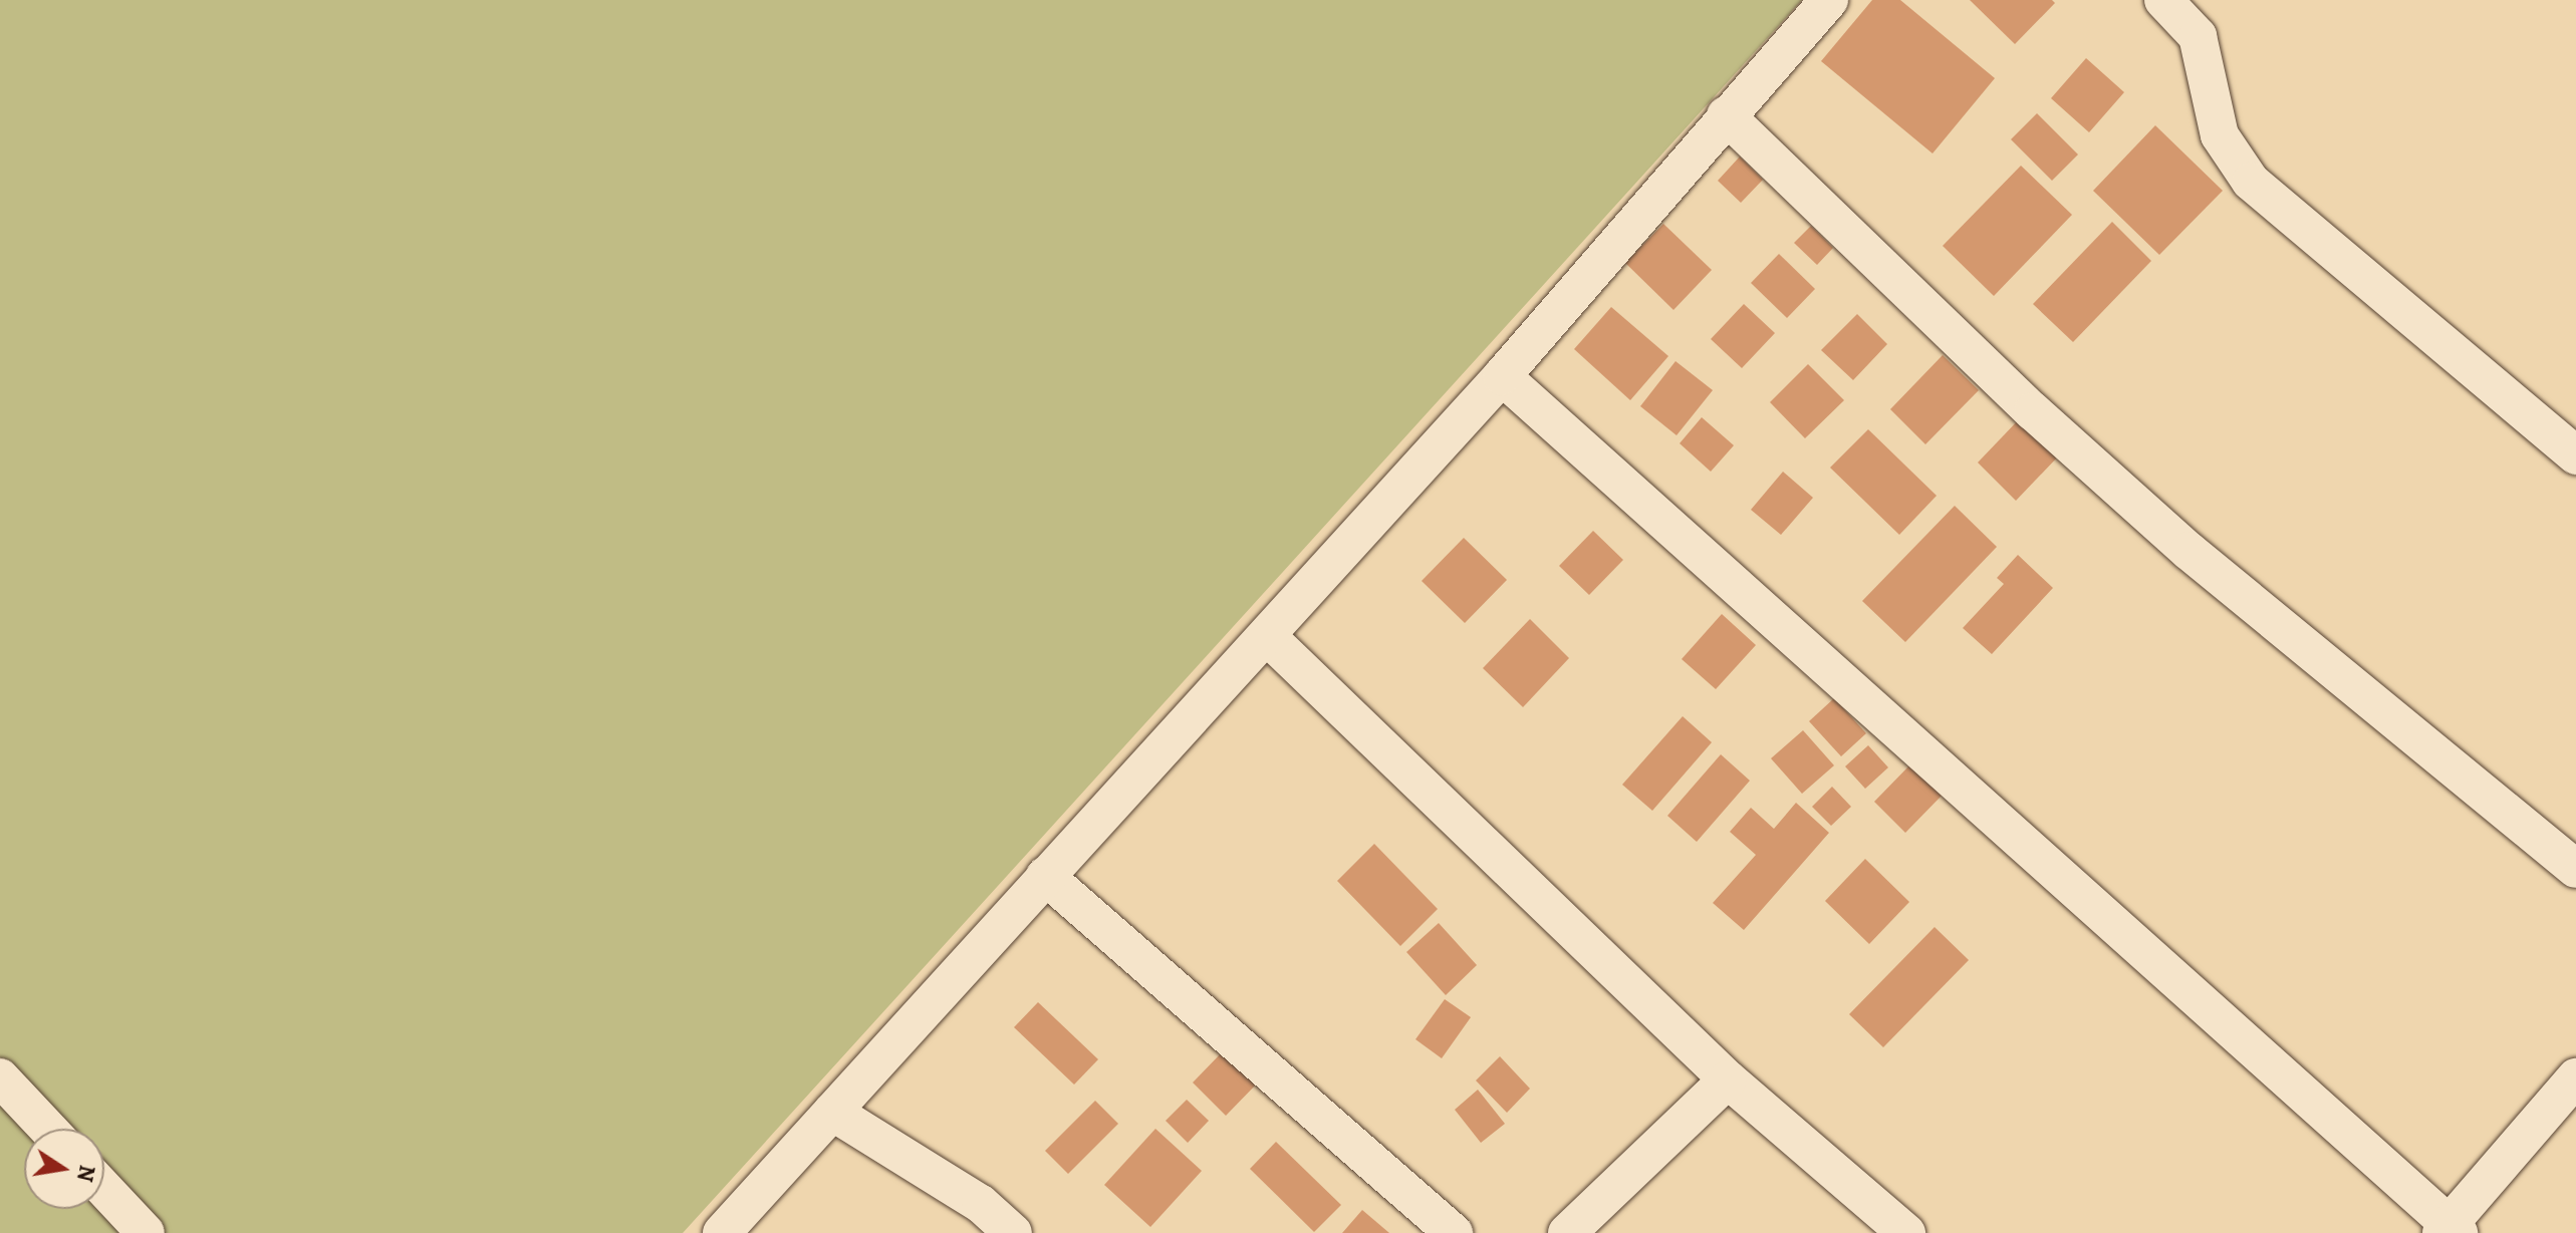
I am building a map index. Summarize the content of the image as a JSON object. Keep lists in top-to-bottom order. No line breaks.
{"north":"right"}
